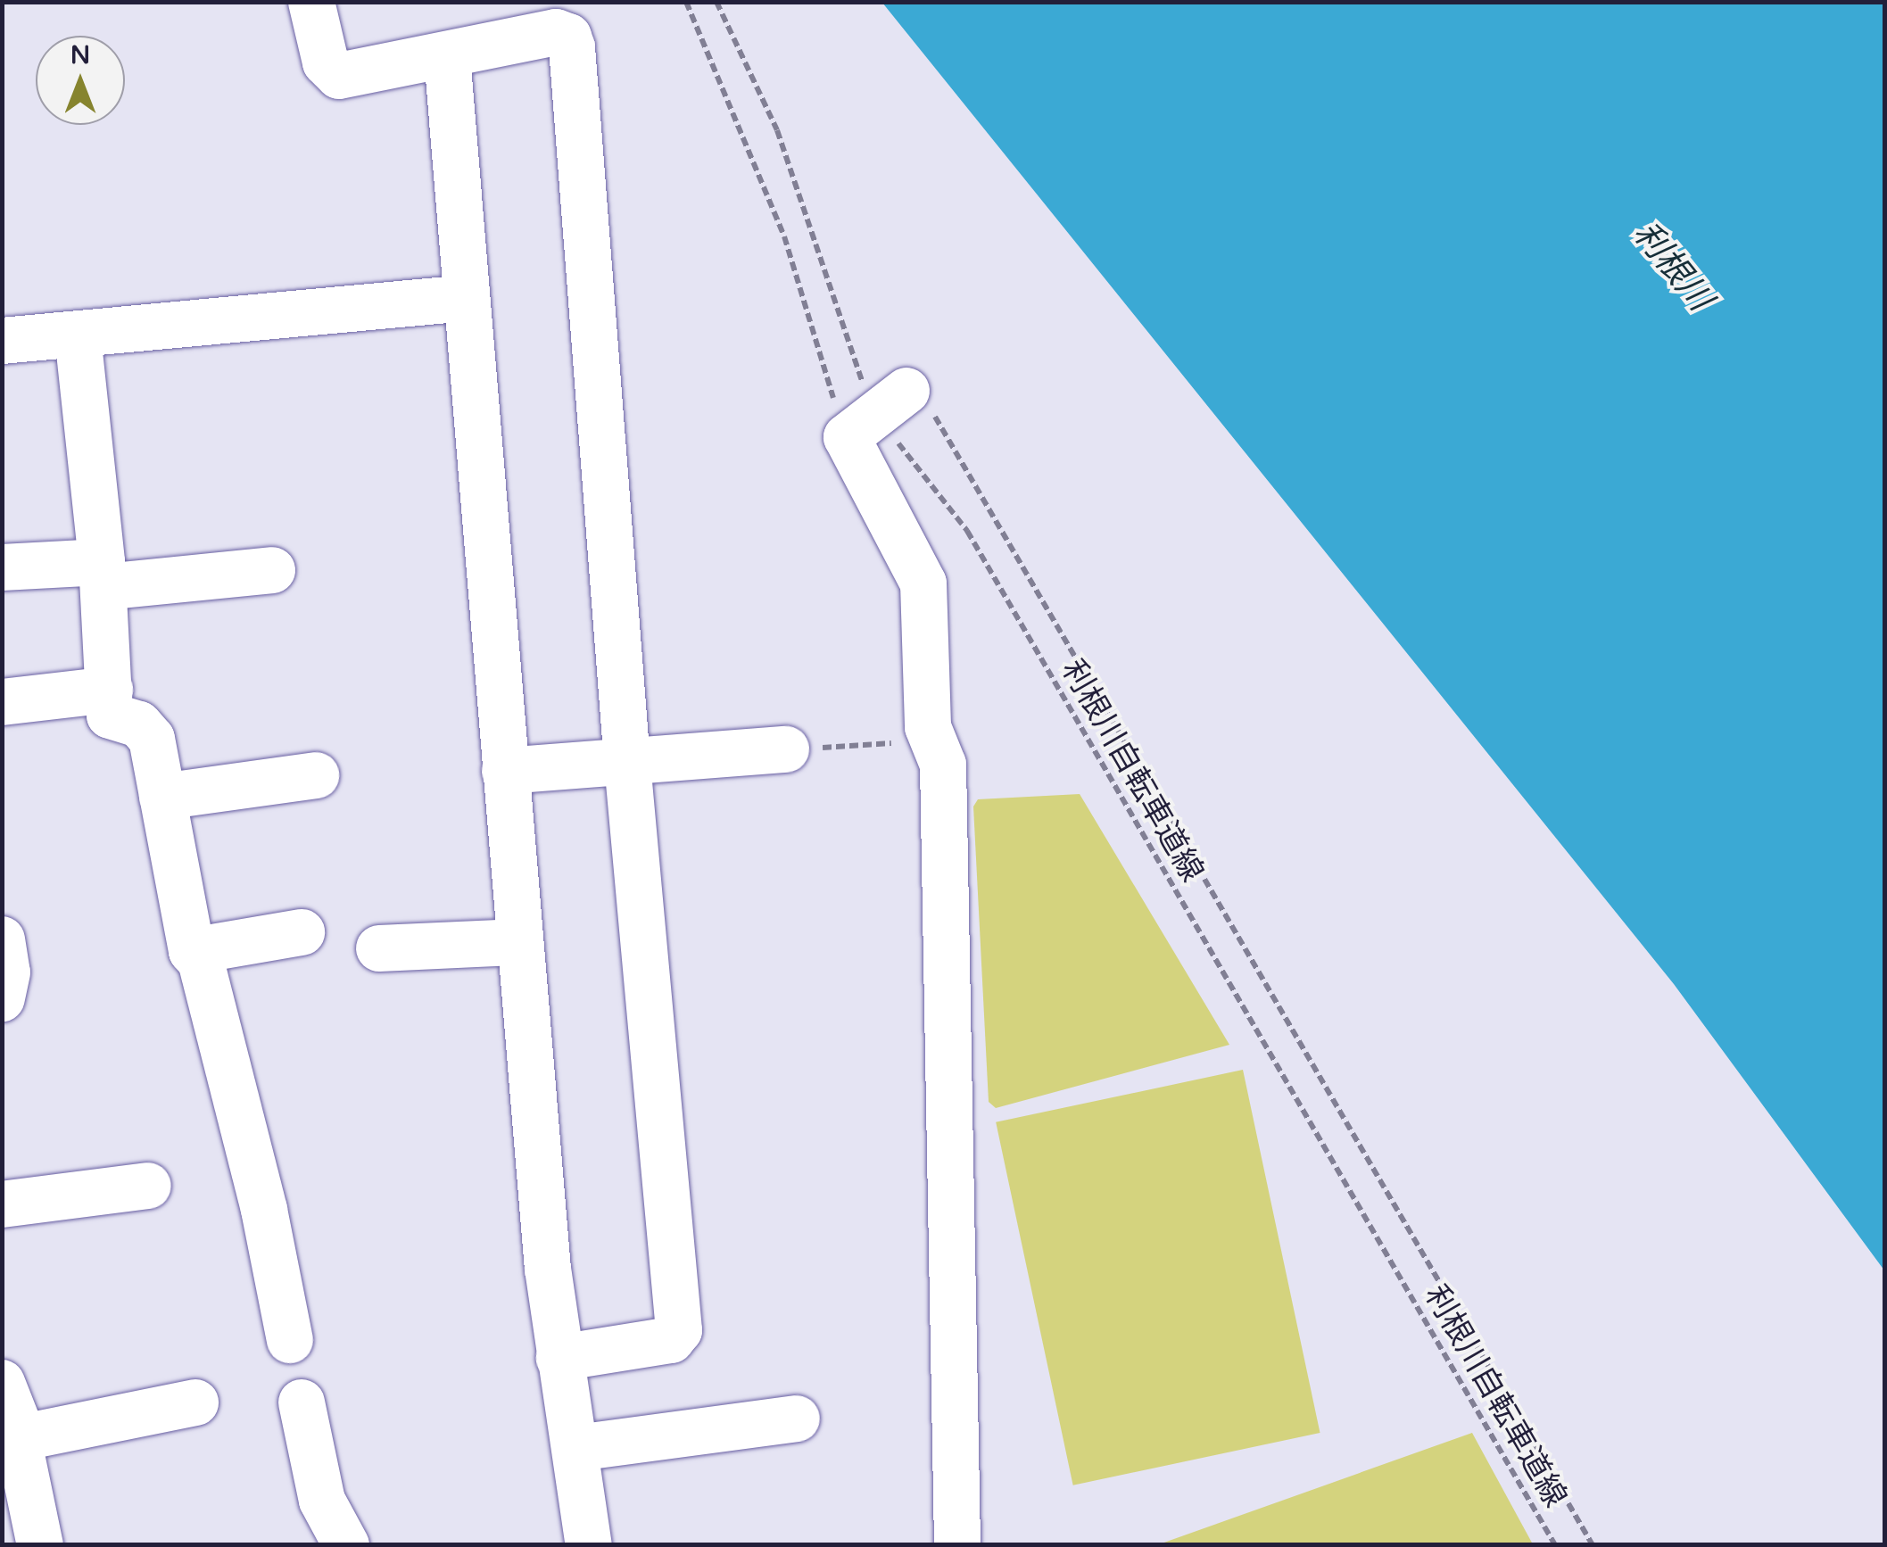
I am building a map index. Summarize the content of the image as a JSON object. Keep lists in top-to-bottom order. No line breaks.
{"streets":{"path":["利根川自転車道線"]},"water":["利根川"],"north":"top"}
